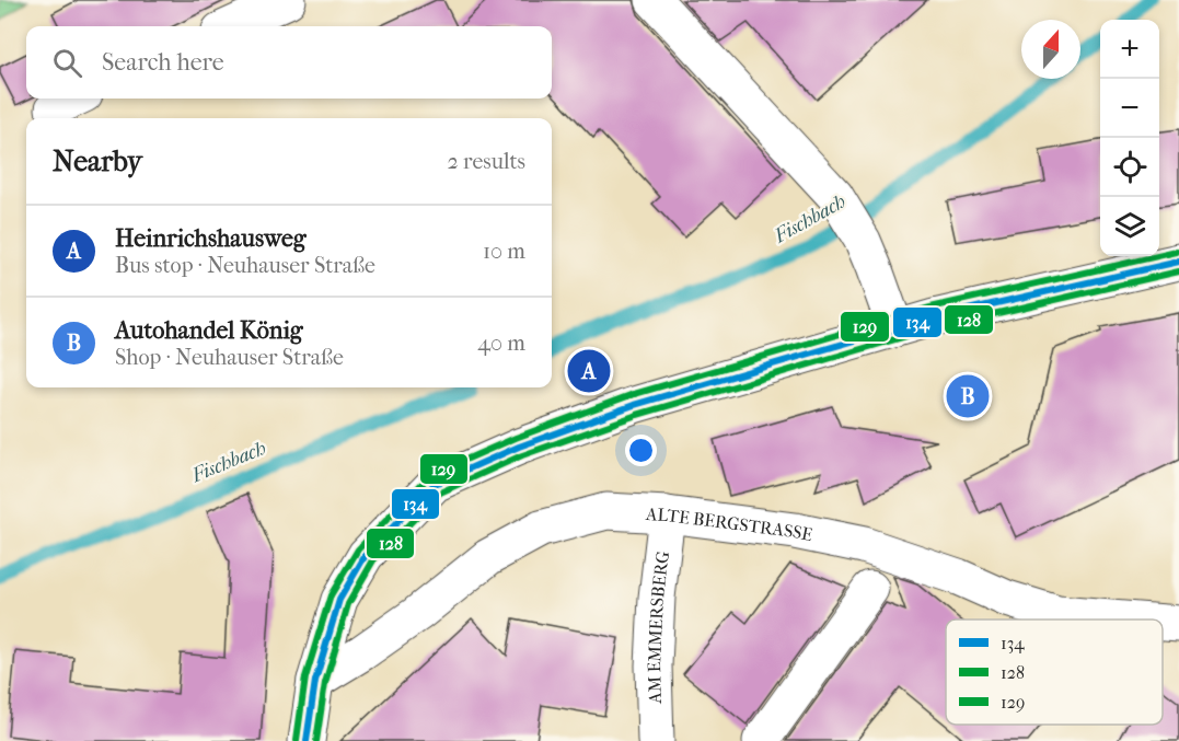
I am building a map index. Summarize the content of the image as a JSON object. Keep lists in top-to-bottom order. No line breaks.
{"streets":{"street":["ALTE BERGSTRASSE","AM EMMERSBERG"]},"crossings":[["ALTE BERGSTRASSE","AM EMMERSBERG"]],"water":["Fischbach"],"lines":["transit line 129","transit line 134","transit line 128"],"legend":["134","128","129"],"north":"top","page":{"map_buttons":["+","−"],"search":"Search here","heading":["Nearby","2 results"],"list":[{"mark":"A","name":"Heinrichshausweg","note":"Bus stop · Neuhauser Straße","value":"10 m"},{"mark":"B","name":"Autohandel König","note":"Shop · Neuhauser Straße","value":"40 m"}],"pins":["A","B"]}}
